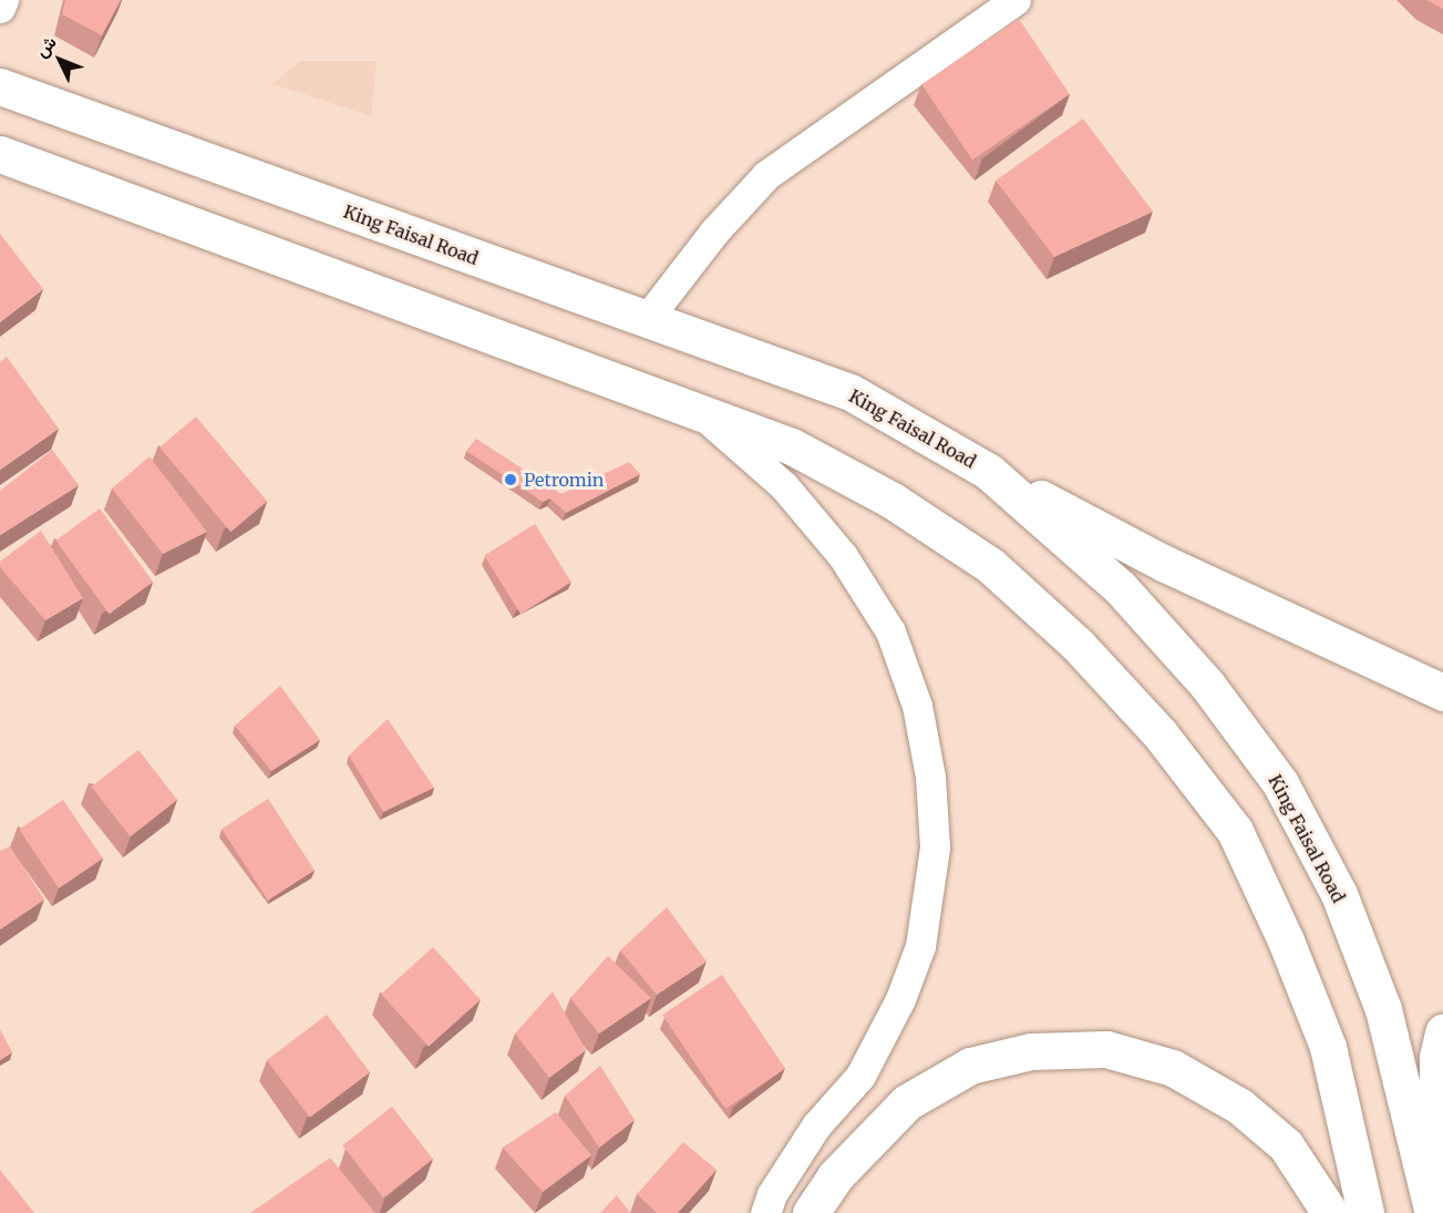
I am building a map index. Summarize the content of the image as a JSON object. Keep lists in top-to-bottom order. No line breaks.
{"streets":{"main road":["King Faisal Road"]},"places":["Petromin"],"north":"top left"}
